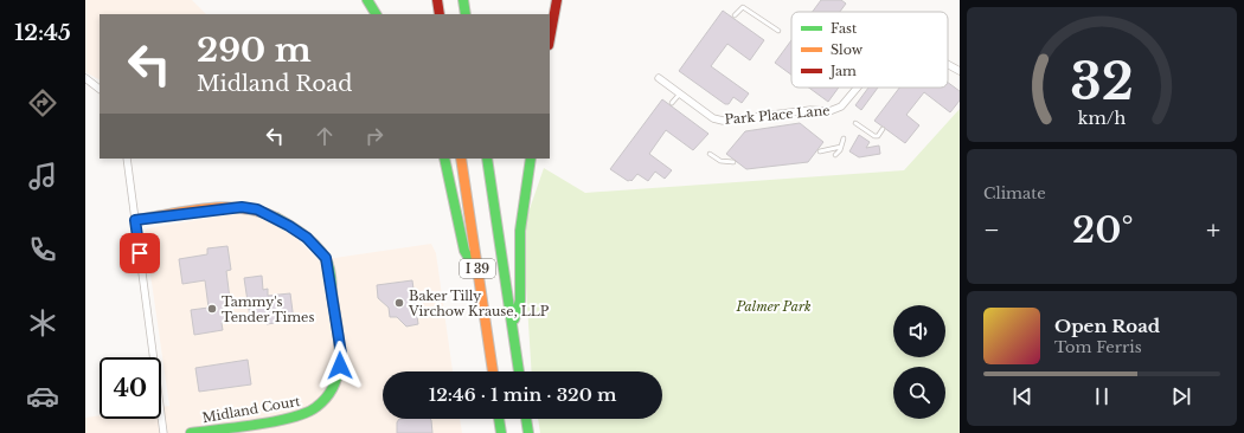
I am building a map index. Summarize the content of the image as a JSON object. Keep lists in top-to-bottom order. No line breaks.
{"streets":{"main road":["I 39","Midland Court"],"street":["Park Place Lane"]},"parks":["Palmer Park"],"places":["Baker Tilly Virchow Krause, LLP","Tammy's Tender Times"],"legend":["Fast","Slow","Jam"],"page":{"tabs":"12:45","turn":["290 m","Midland Road"],"tile":"Climate","heat":["−","20°","+"],"song":["Open Road","Tom Ferris"],"limit":"40","trip":"12:46 · 1 min · 320 m","gauge":["32","km/h"]}}
